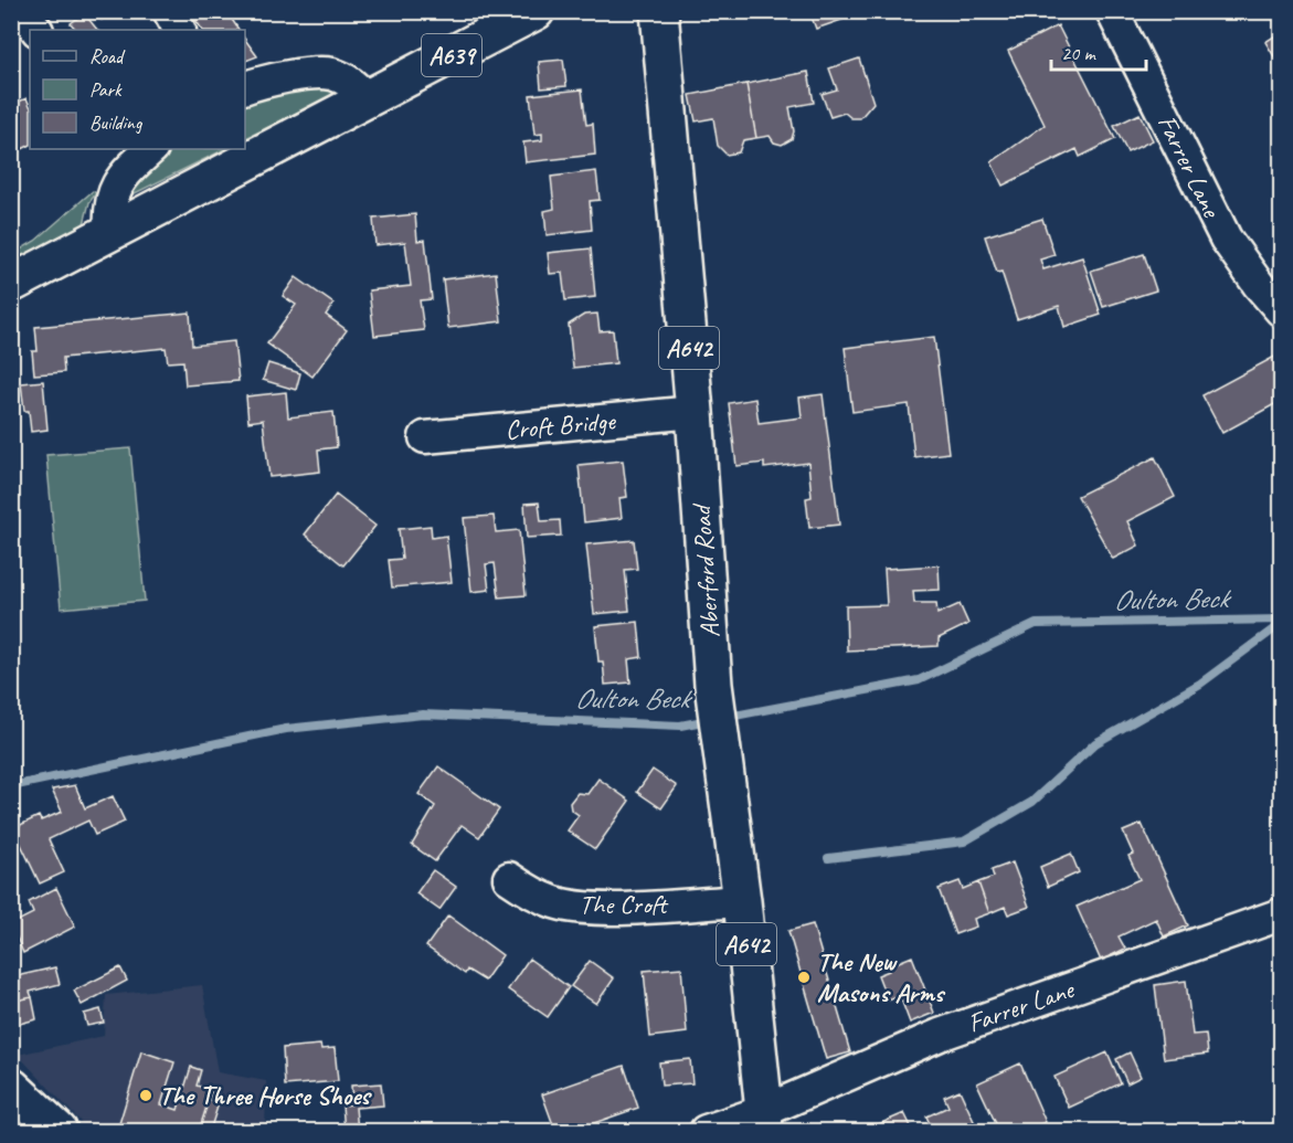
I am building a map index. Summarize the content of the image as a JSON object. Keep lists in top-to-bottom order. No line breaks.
{"streets":{"main road":["A639","A642","Aberford Road"],"street":["Farrer Lane","Croft Bridge","The Croft"]},"crossings":[["Farrer Lane","Aberford Road"],["Croft Bridge","Aberford Road"],["Aberford Road","The Croft"]],"water":["Oulton Beck"],"places":["The New Masons Arms","The Three Horse Shoes"],"legend":["Road","Park","Building"],"scale_bar":"20 m"}
